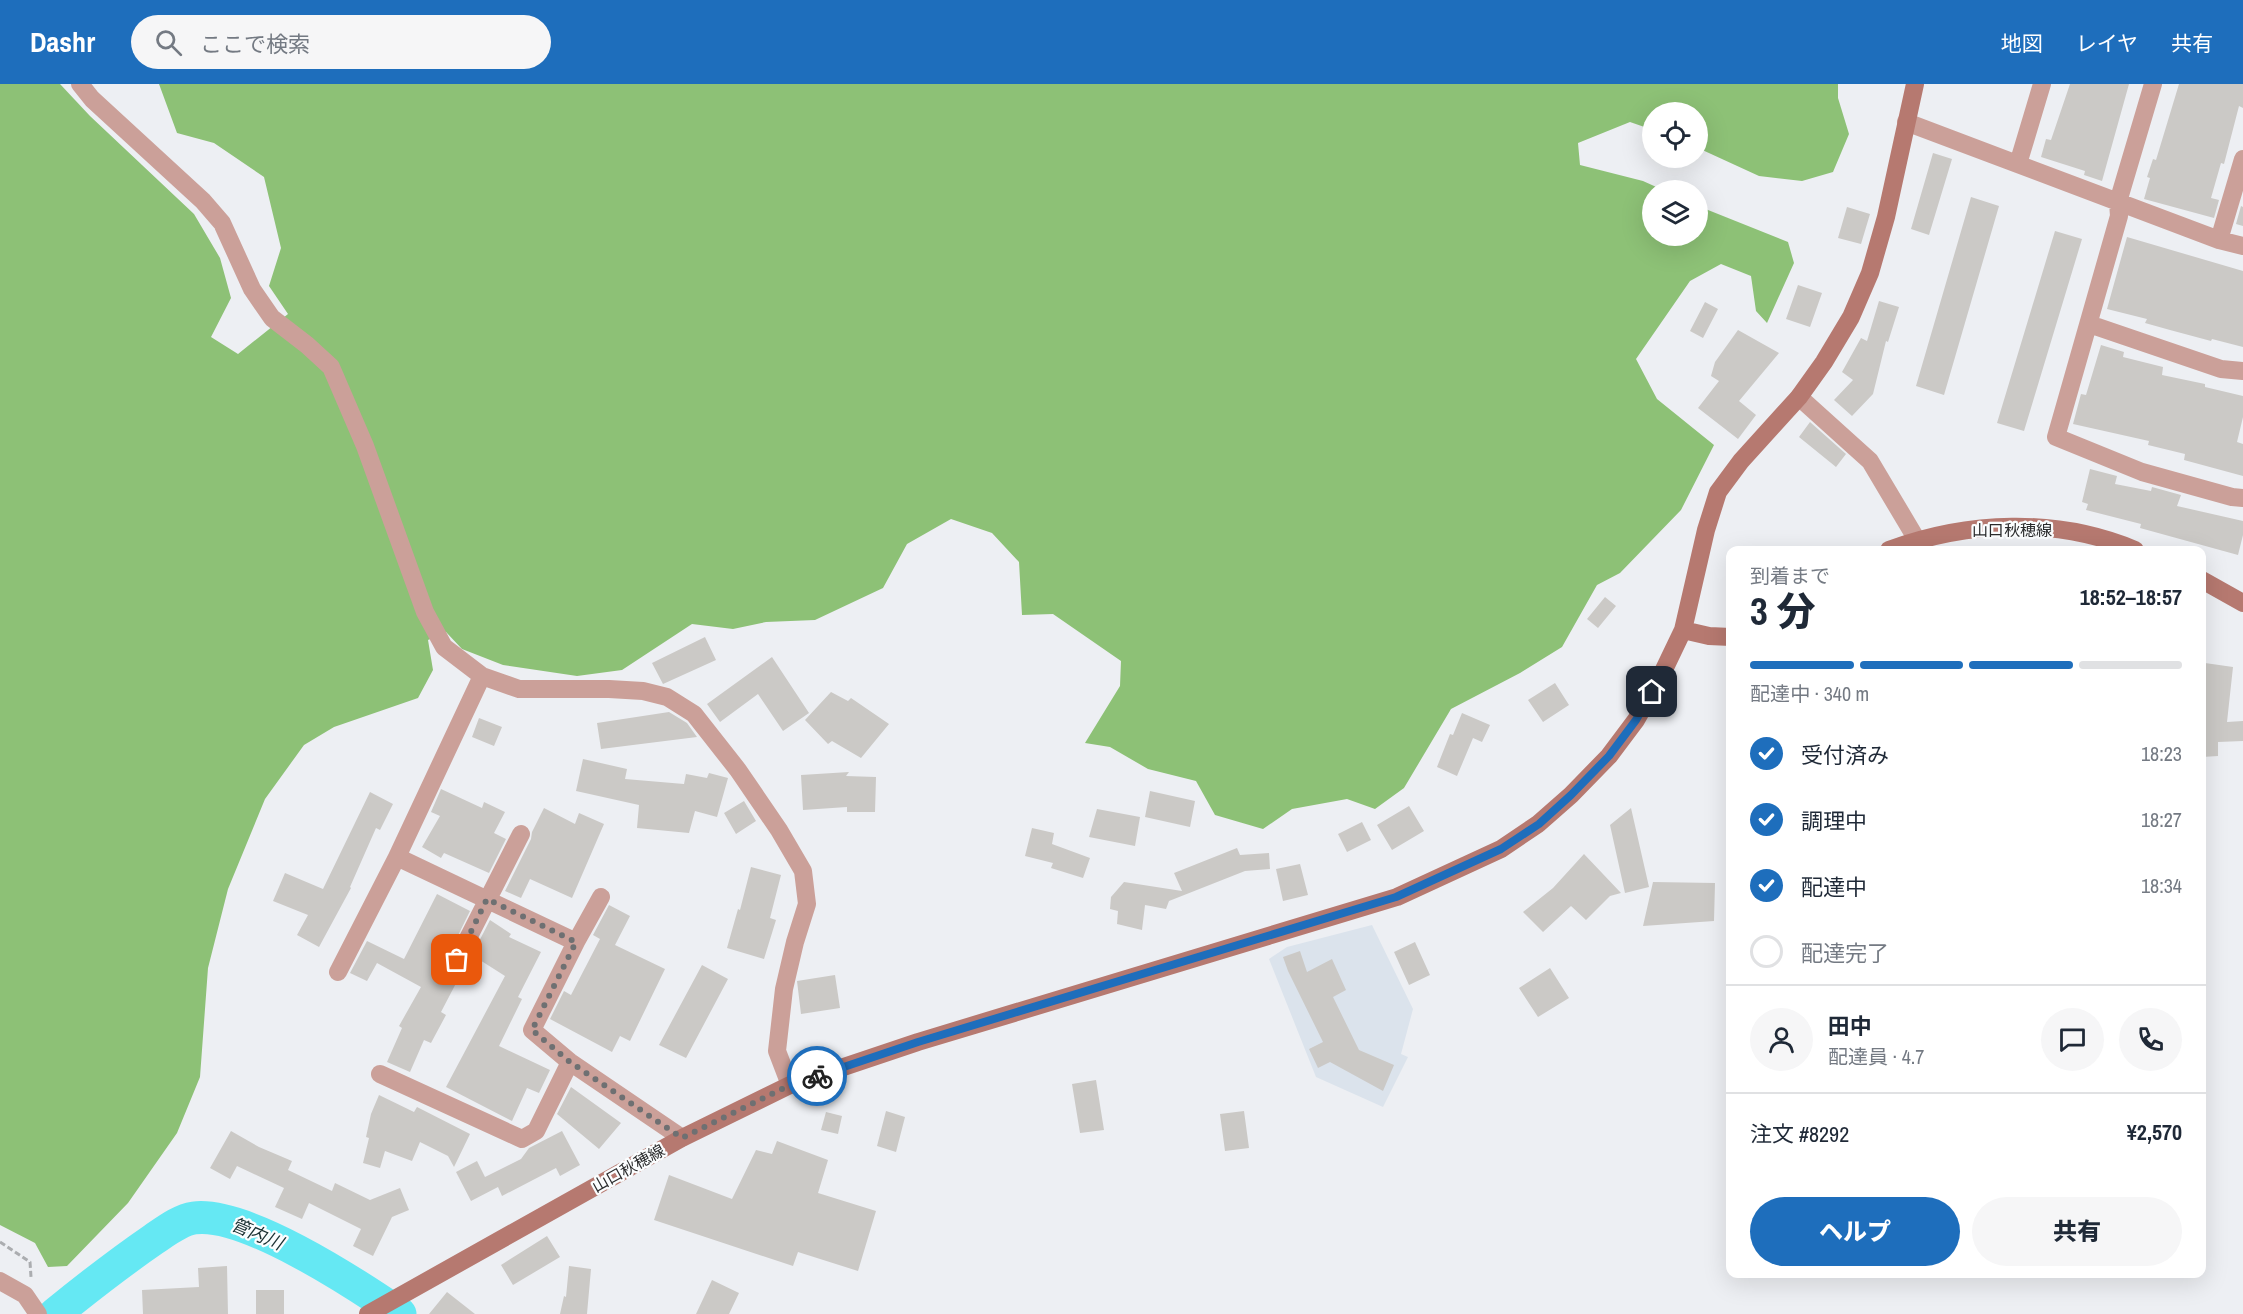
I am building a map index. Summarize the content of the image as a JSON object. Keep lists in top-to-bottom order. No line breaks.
{"streets":{"main road":["山口秋穂線"]},"water":["管内川"],"page":{"header":"Dashr","search":"ここで検索","nav":["地図","レイヤ","共有"],"heading":["3 分","到着まで","18:52–18:57"],"panel":["田中","配達員 · 4.7","注文 #8292","¥2,570"],"bar":"配達中 · 340 m","list":[["受付済み","18:23"],["調理中","18:27"],["配達中","18:34"],"配達完了"],"buttons":["ヘルプ","共有"]}}
